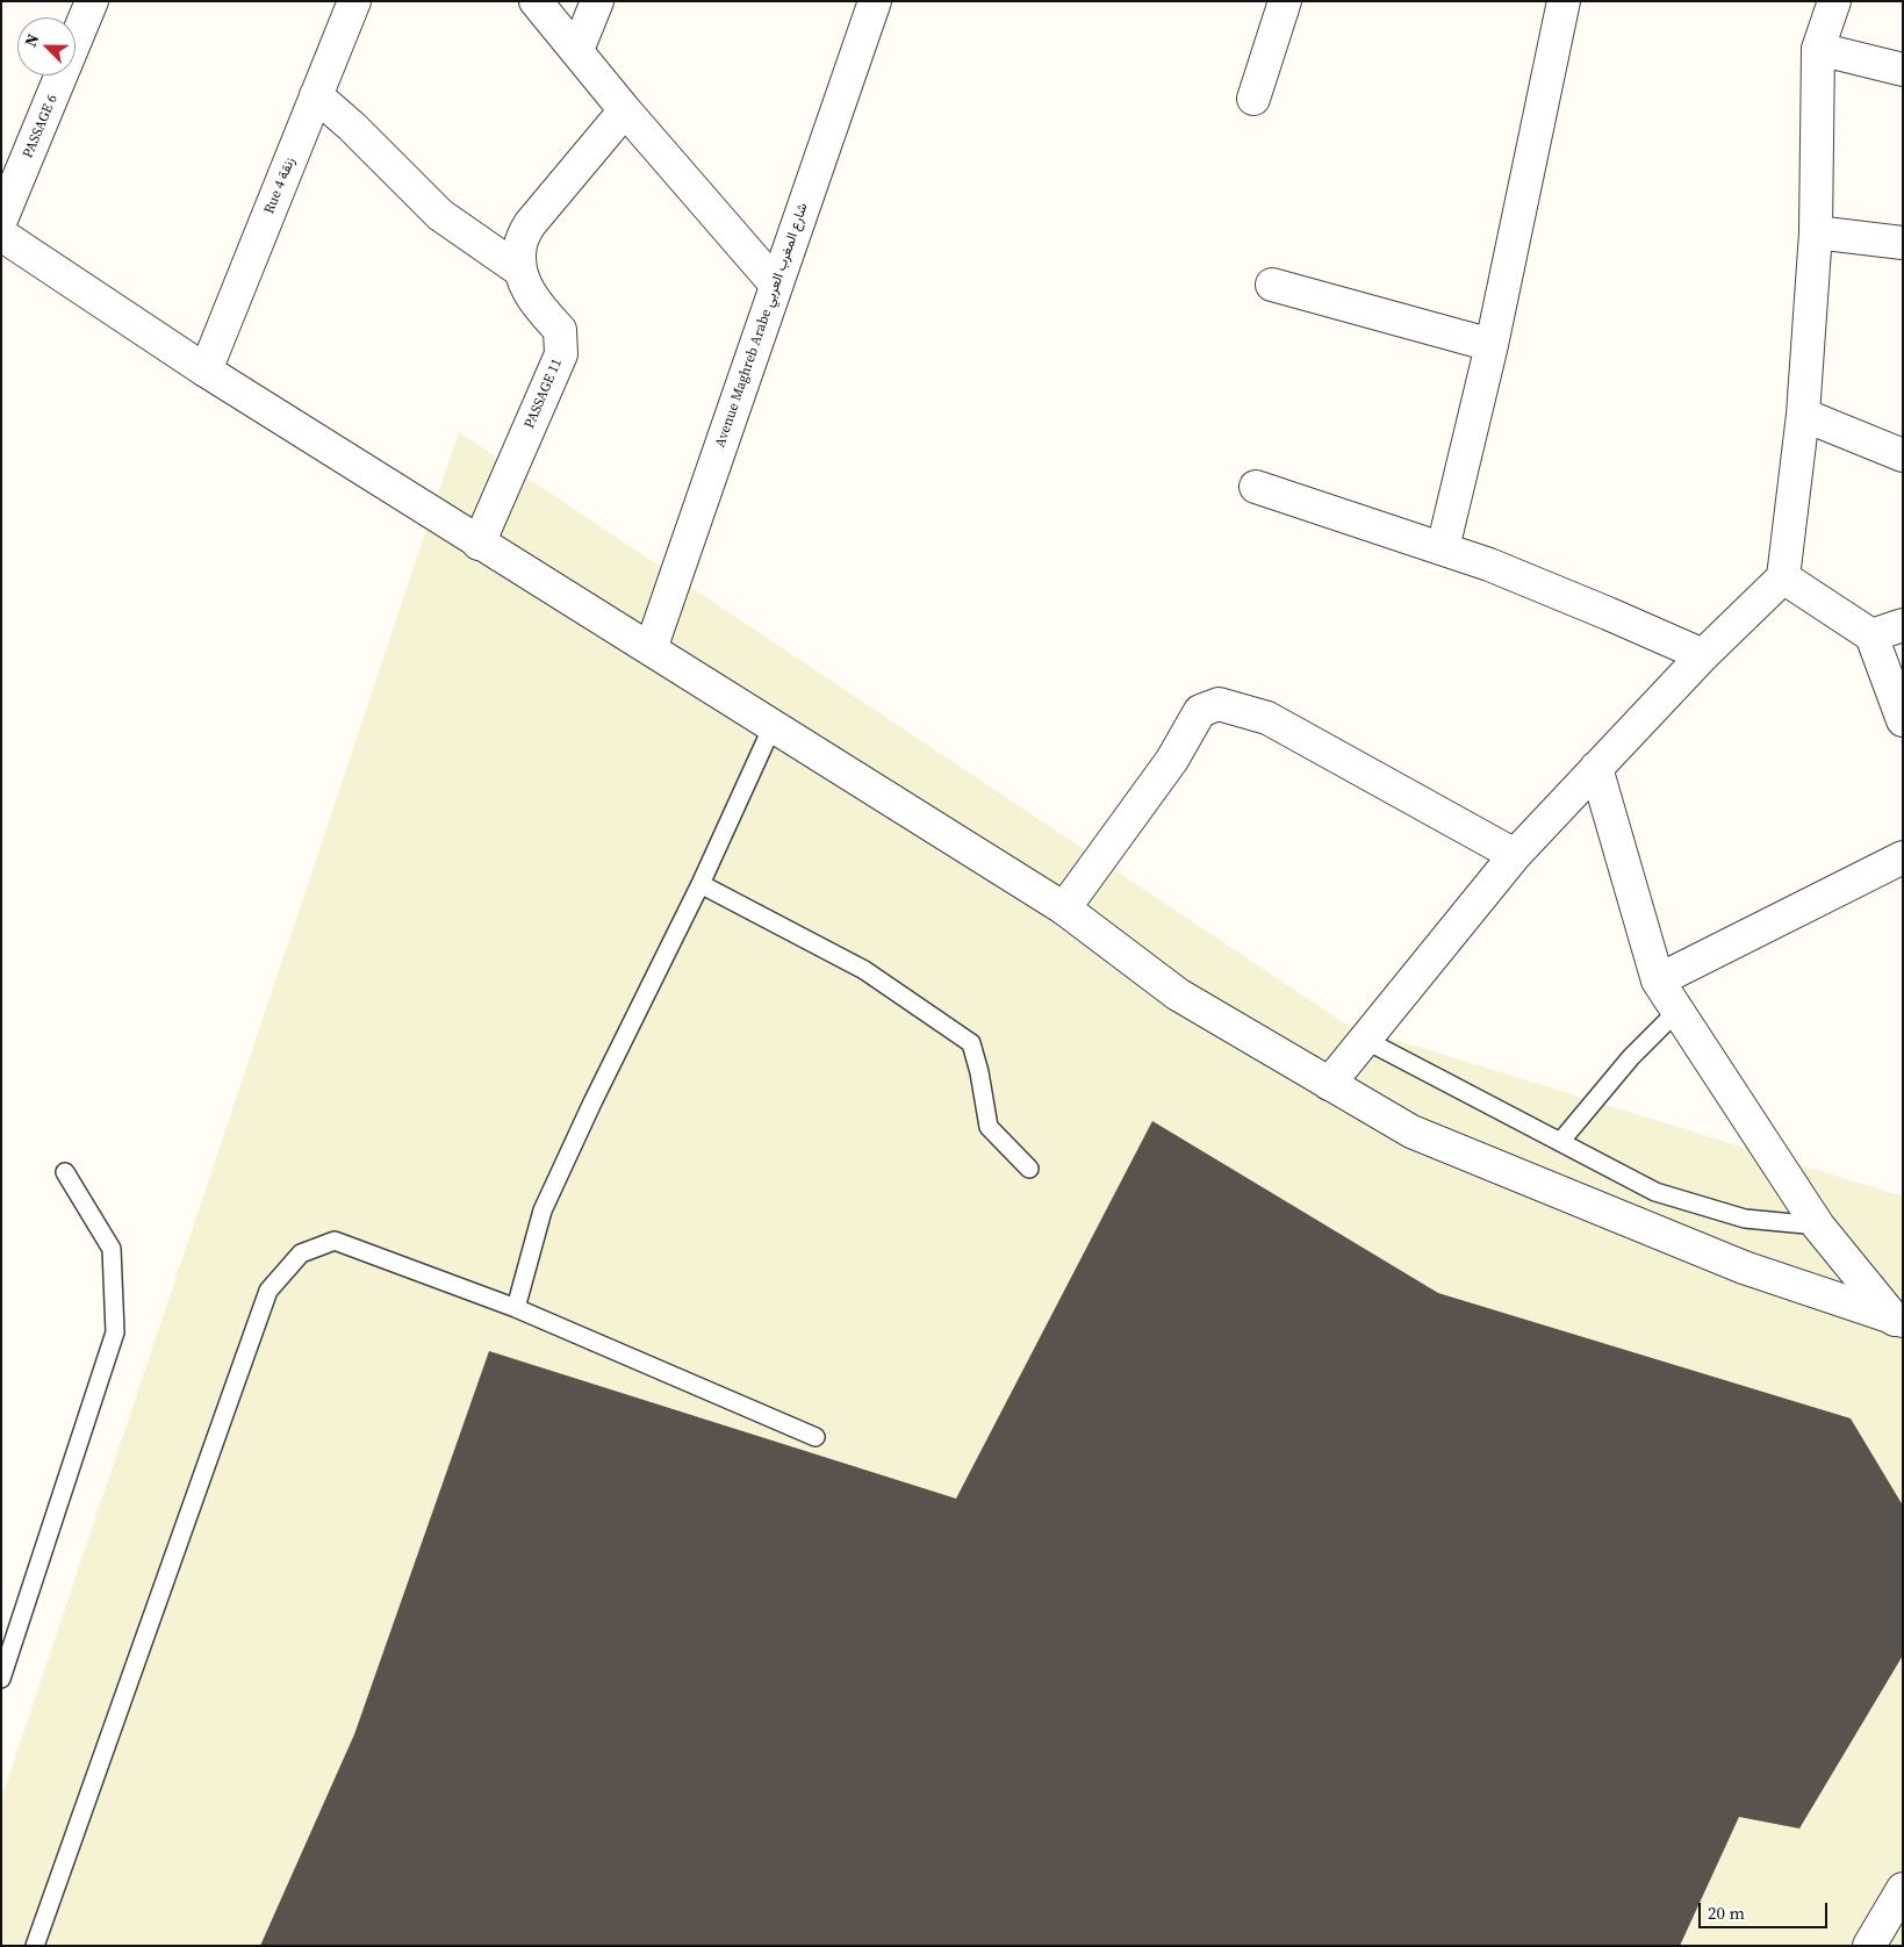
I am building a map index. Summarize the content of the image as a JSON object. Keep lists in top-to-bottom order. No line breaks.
{"streets":{"street":["PASSAGE 6","Rue 4 زنقة","Avenue Maghreb Arabe شارع المغرب العربي","PASSAGE 11"]},"scale_bar":"20 m","north":"top left"}
